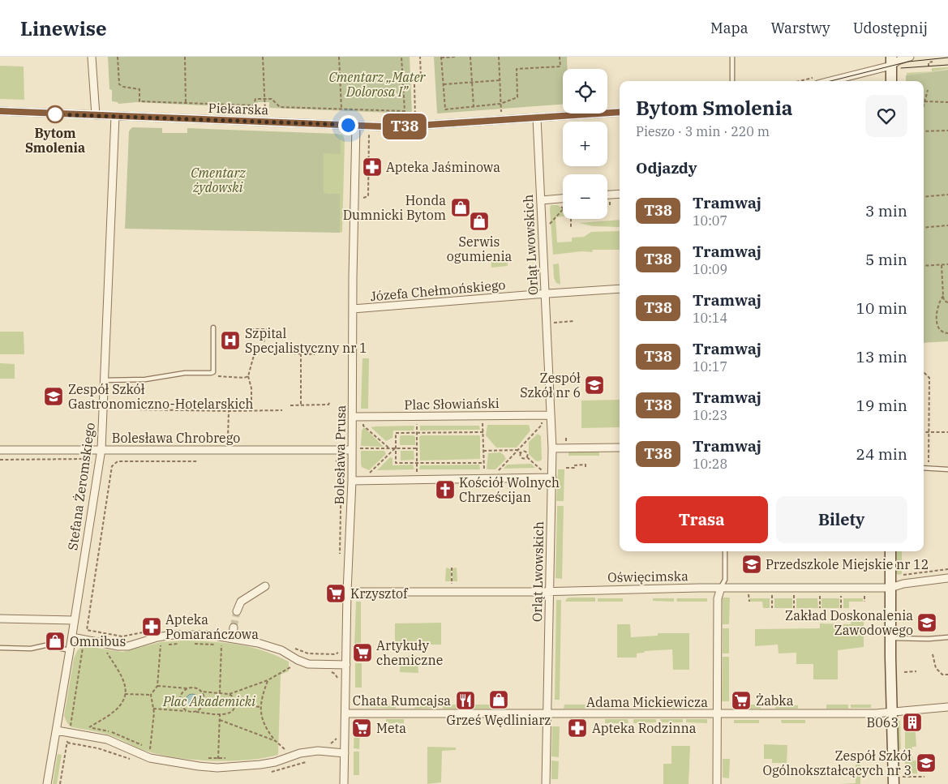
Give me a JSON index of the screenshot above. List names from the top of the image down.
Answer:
{
  "streets": {
    "street": [
      "Piekarska",
      "Orląt Lwowskich",
      "Józefa Chełmońskiego",
      "Plac Słowiański",
      "Bolesława Chrobrego",
      "Bolesława Prusa",
      "Stefana Żeromskiego",
      "Oświęcimska",
      "Adama Mickiewicza"
    ]
  },
  "crossings": [
    ["Piekarska", "Orląt Lwowskich"],
    ["Piekarska", "Bolesława Prusa"],
    ["Piekarska", "Stefana Żeromskiego"],
    ["Orląt Lwowskich", "Józefa Chełmońskiego"],
    ["Orląt Lwowskich", "Plac Słowiański"],
    ["Orląt Lwowskich", "Oświęcimska"],
    ["Orląt Lwowskich", "Adama Mickiewicza"],
    ["Józefa Chełmońskiego", "Bolesława Prusa"],
    ["Plac Słowiański", "Bolesława Prusa"],
    ["Bolesława Chrobrego", "Bolesława Prusa"],
    ["Bolesława Chrobrego", "Stefana Żeromskiego"],
    ["Bolesława Prusa", "Oświęcimska"],
    ["Bolesława Prusa", "Adama Mickiewicza"]
  ],
  "parks": ["Cmentarz „Mater Dolorosa I”", "Cmentarz żydowski", "Plac Akademicki"],
  "places": {
    "other": ["Bytom Smolenia"],
    "pharmacy": ["Apteka Jaśminowa", "Apteka Pomarańczowa", "Apteka Rodzinna"],
    "shop": [
      "Honda Dumnicki Bytom",
      "Serwis ogumienia",
      "Omnibus",
      "Grześ Wędliniarz"
    ],
    "hospital": ["Szpital Specjalistyczny nr 1"],
    "school or university": [
      "Zespół Szkół nr 6",
      "Zespół Szkół Gastronomiczno-Hotelarskich",
      "Przedszkole Miejskie nr 12",
      "Zakład Doskonalenia Zawodowego",
      "Zespół Szkół Ogólnokształcących nr 3"
    ],
    "church": ["Kościół Wolnych Chrześcijan"],
    "supermarket": [
      "Krzysztof",
      "Artykuły chemiczne",
      "Żabka",
      "Meta"
    ],
    "restaurant": ["Chata Rumcajsa"],
    "building": ["B063"]
  },
  "lines": ["tram line T38"],
  "page": {
    "header": "Linewise",
    "nav": ["Mapa", "Warstwy", "Udostępnij"],
    "on_map": "T38",
    "map_buttons": ["+", "−"],
    "heading": [
      ["Bytom Smolenia", "Pieszo · 3 min · 220 m"],
      "Odjazdy"
    ],
    "list": [
      {
        "mark": "T38",
        "name": "Tramwaj",
        "note": "10:07",
        "value": "3 min"
      },
      {
        "mark": "T38",
        "name": "Tramwaj",
        "note": "10:09",
        "value": "5 min"
      },
      {
        "mark": "T38",
        "name": "Tramwaj",
        "note": "10:14",
        "value": "10 min"
      },
      {
        "mark": "T38",
        "name": "Tramwaj",
        "note": "10:17",
        "value": "13 min"
      },
      {
        "mark": "T38",
        "name": "Tramwaj",
        "note": "10:23",
        "value": "19 min"
      },
      {
        "mark": "T38",
        "name": "Tramwaj",
        "note": "10:28",
        "value": "24 min"
      }
    ],
    "buttons": ["Trasa", "Bilety"]
  }
}
